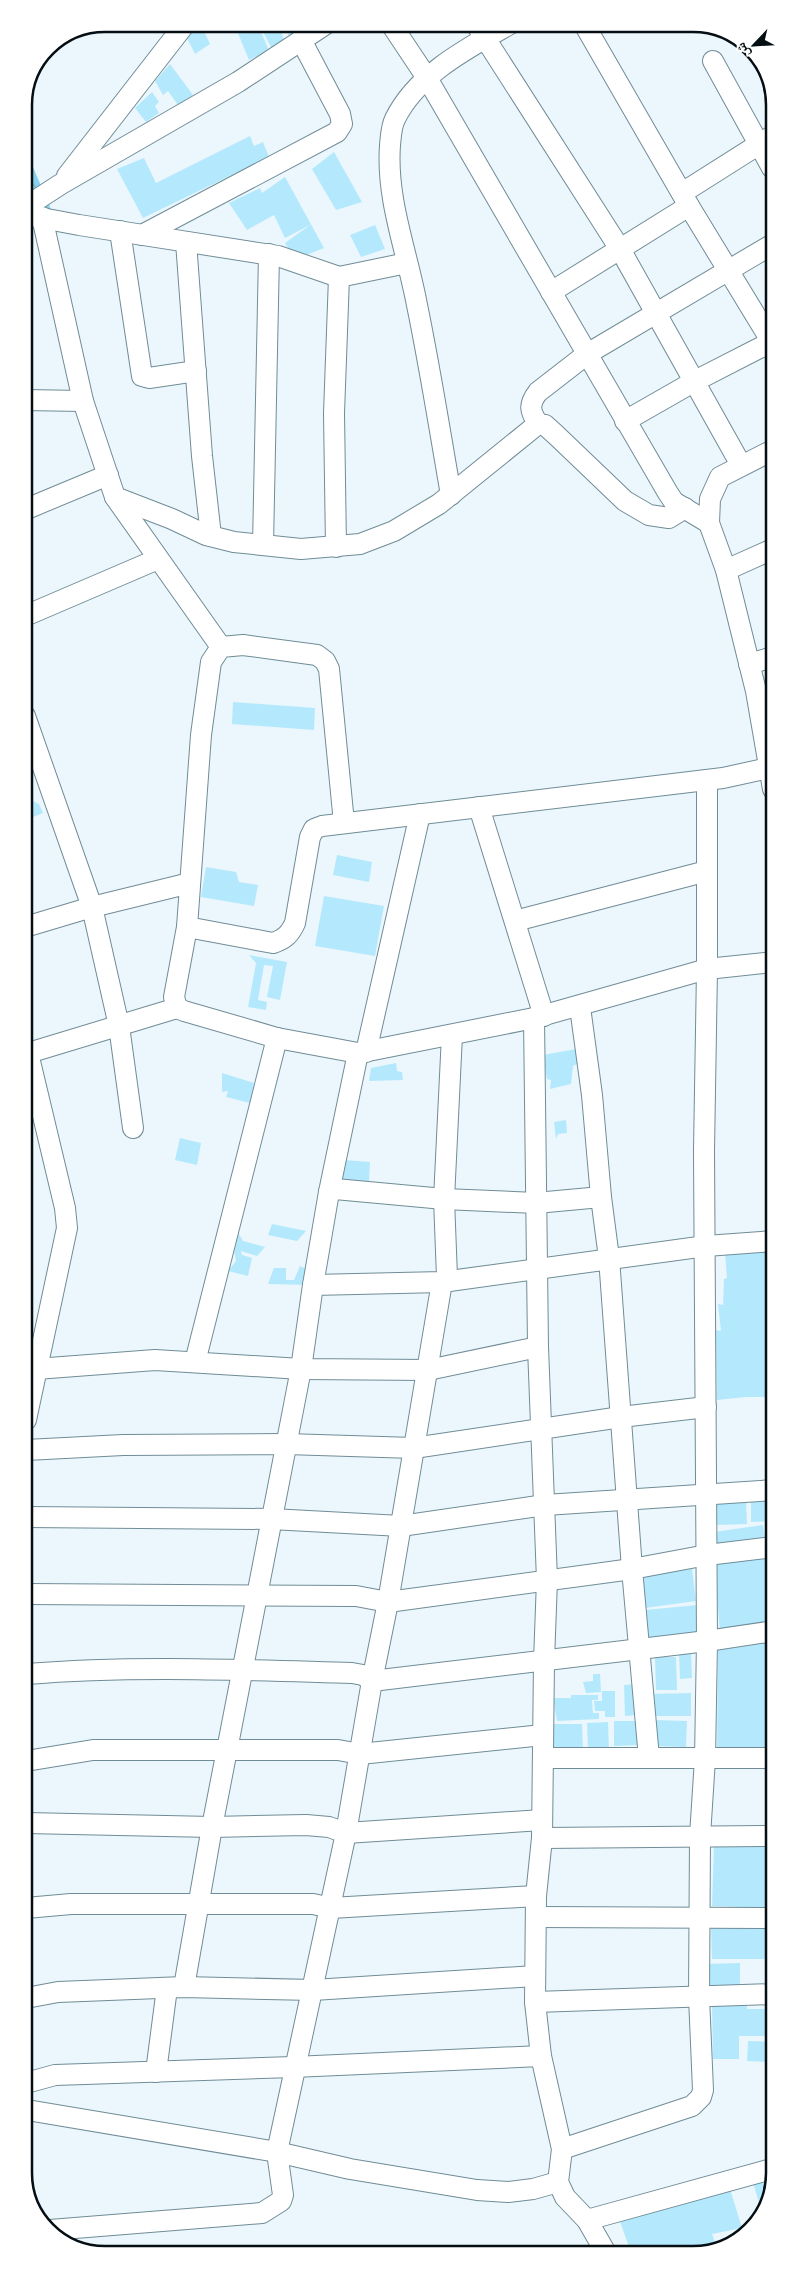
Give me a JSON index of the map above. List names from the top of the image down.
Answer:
{
  "north": "bottom left"
}
